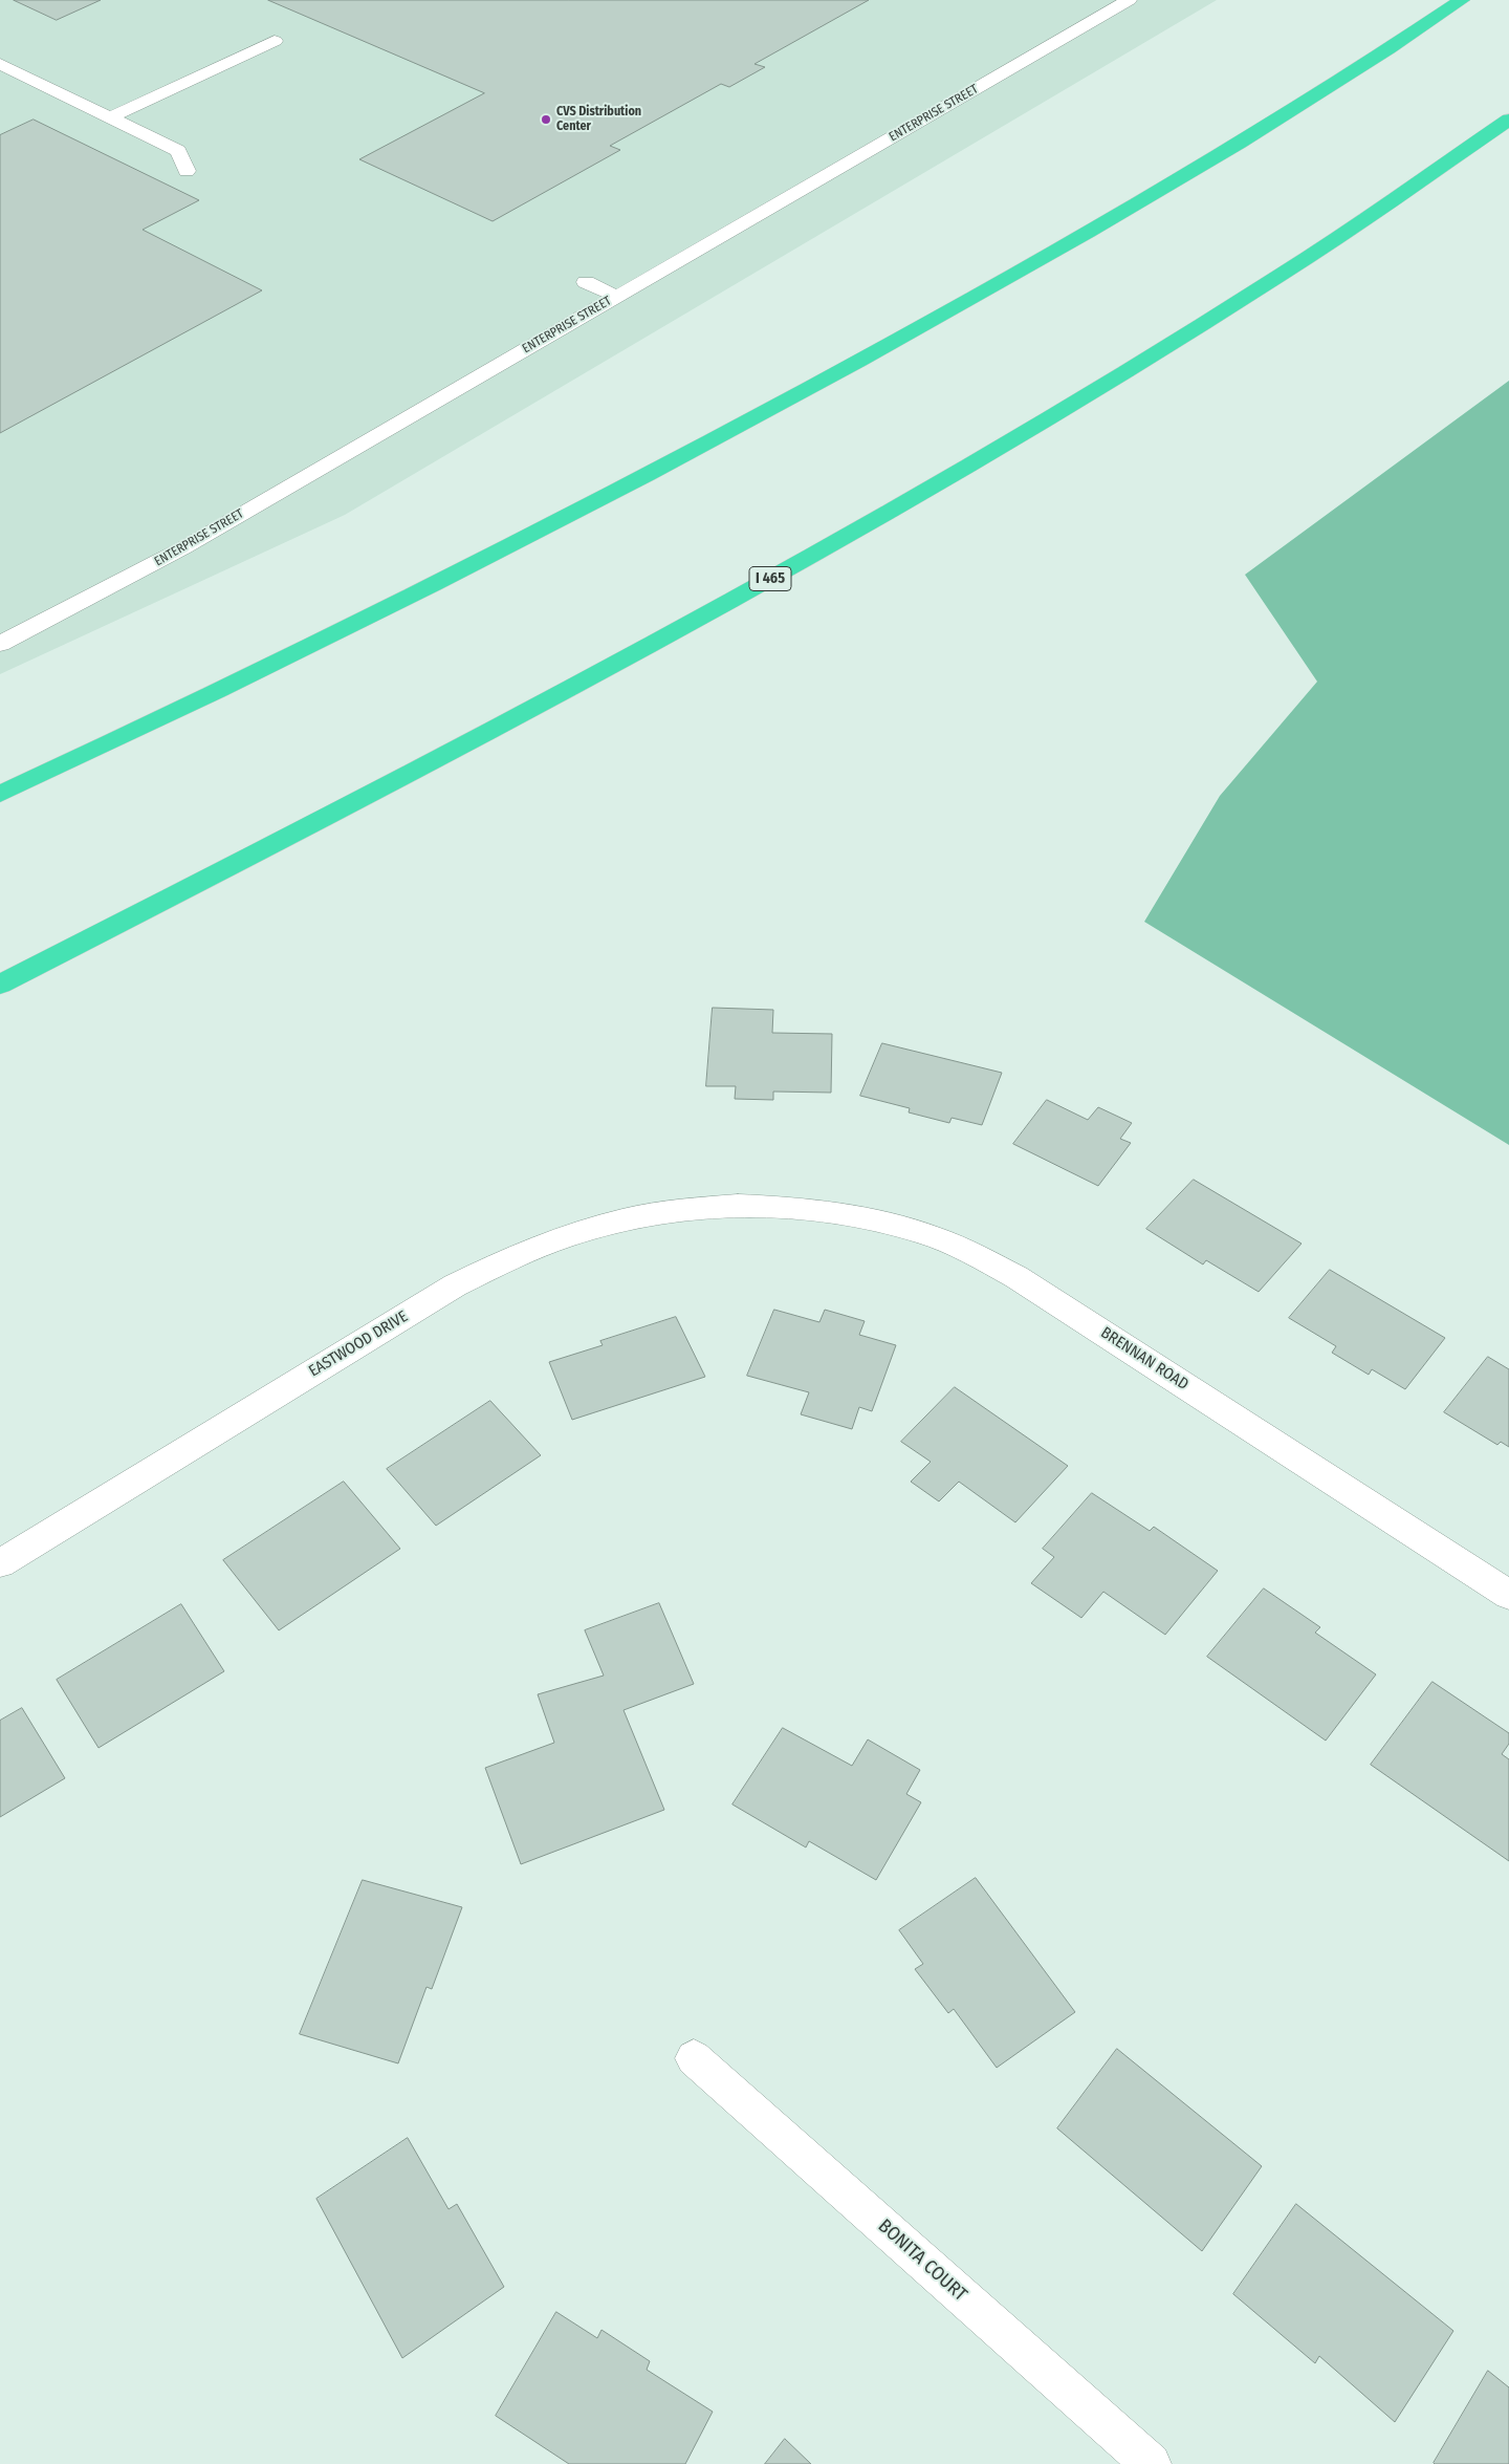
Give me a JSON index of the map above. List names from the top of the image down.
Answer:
{
  "streets": {
    "highway": ["I 465"],
    "street": [
      "ENTERPRISE STREET",
      "EASTWOOD DRIVE",
      "BRENNAN ROAD",
      "BONITA COURT"
    ]
  },
  "crossings": [
    ["EASTWOOD DRIVE", "BRENNAN ROAD"]
  ],
  "places": ["CVS Distribution Center"]
}
